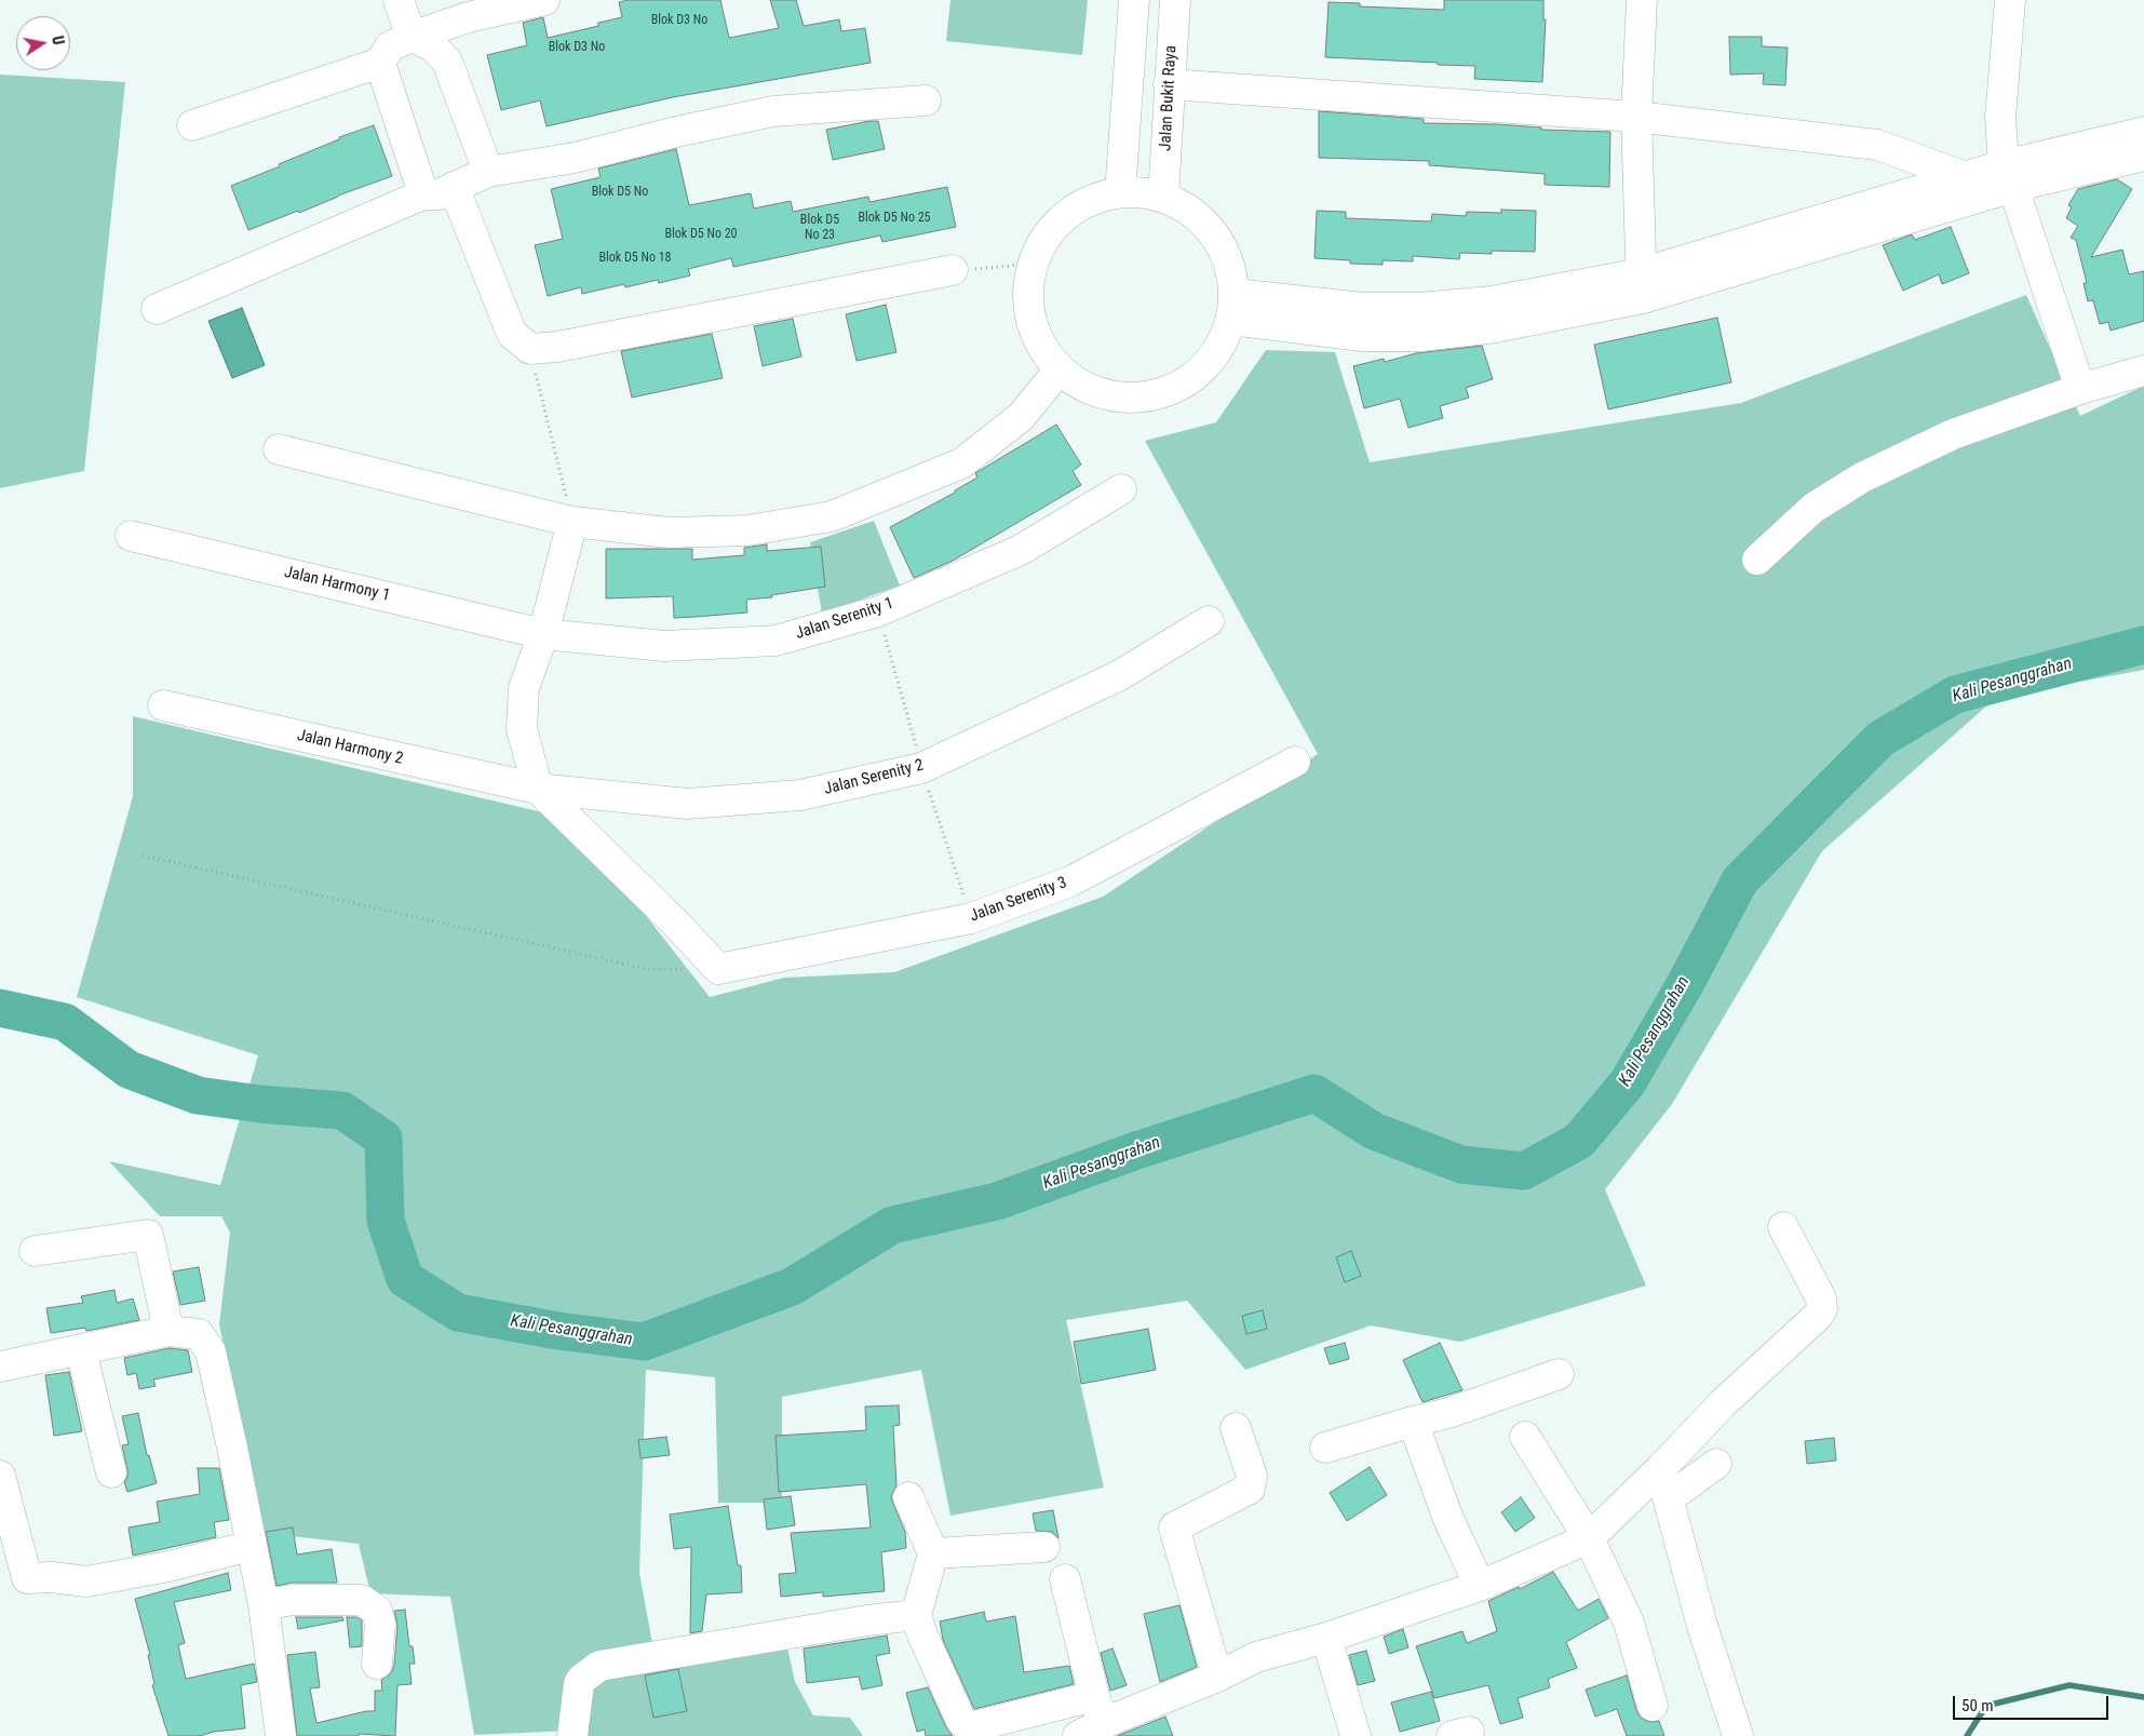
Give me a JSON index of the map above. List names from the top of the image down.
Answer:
{
  "streets": {
    "street": [
      "Jalan Bukit Raya",
      "Jalan Harmony 1",
      "Jalan Serenity 1",
      "Jalan Harmony 2",
      "Jalan Serenity 2",
      "Jalan Serenity 3"
    ]
  },
  "crossings": [
    ["Jalan Harmony 1", "Jalan Serenity 1"],
    ["Jalan Harmony 2", "Jalan Serenity 2"]
  ],
  "water": ["Kali Pesanggrahan"],
  "house_numbers": [
    "Blok D3 No",
    "Blok D3 No",
    "Blok D5 No",
    "Blok D5 No 25",
    "Blok D5 No 23",
    "Blok D5 No 20",
    "Blok D5 No 18"
  ],
  "scale_bar": "50 m",
  "north": "right"
}
